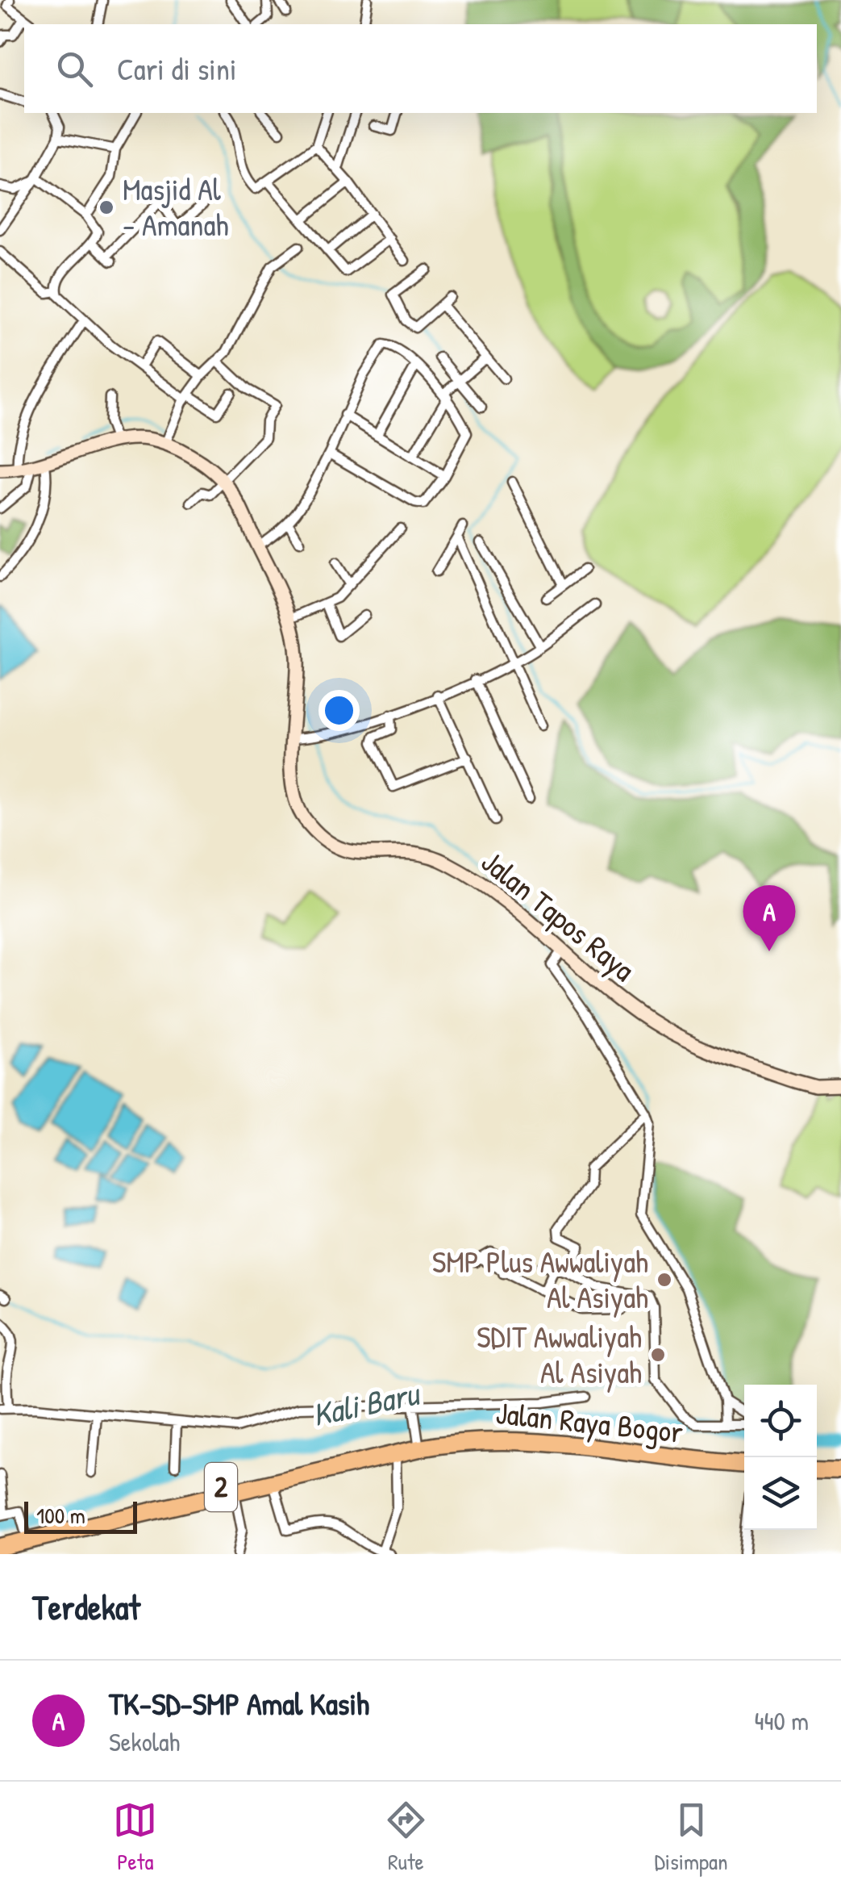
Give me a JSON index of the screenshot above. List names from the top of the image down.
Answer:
{
  "streets": {
    "highway": ["Jalan Raya Bogor", "2"],
    "main road": ["Jalan Tapos Raya"]
  },
  "water": ["Kali Baru"],
  "places": ["Masjid Al - Amanah", "SMP Plus Awwaliyah Al Asiyah", "SDIT Awwaliyah Al Asiyah"],
  "scale_bar": "100 m",
  "page": {
    "search": "Cari di sini",
    "pins": "A",
    "scale": "100 m",
    "heading": "Terdekat",
    "list": [
      {
        "mark": "A",
        "name": "TK-SD-SMP Amal Kasih",
        "note": "Sekolah",
        "value": "440 m"
      }
    ],
    "nav": ["Peta", "Rute", "Disimpan"]
  }
}
